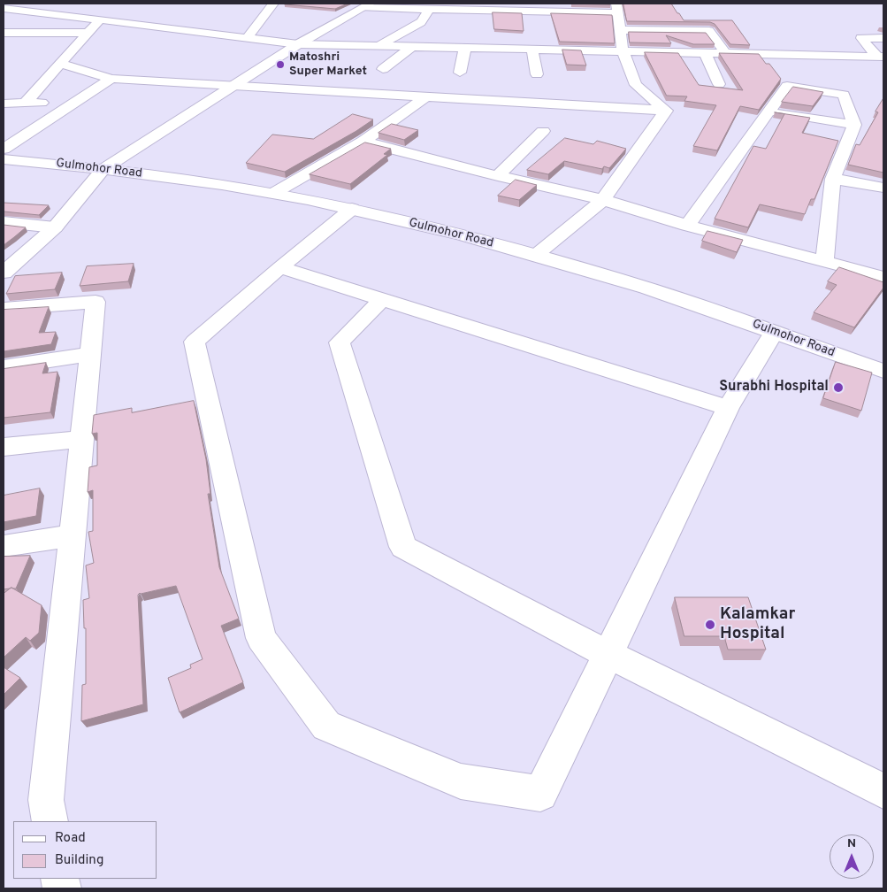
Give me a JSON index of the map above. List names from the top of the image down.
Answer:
{
  "streets": {
    "street": ["Gulmohor Road"]
  },
  "places": ["Matoshri Super Market", "Surabhi Hospital", "Kalamkar Hospital"],
  "legend": ["Road", "Building"],
  "north": "top"
}
